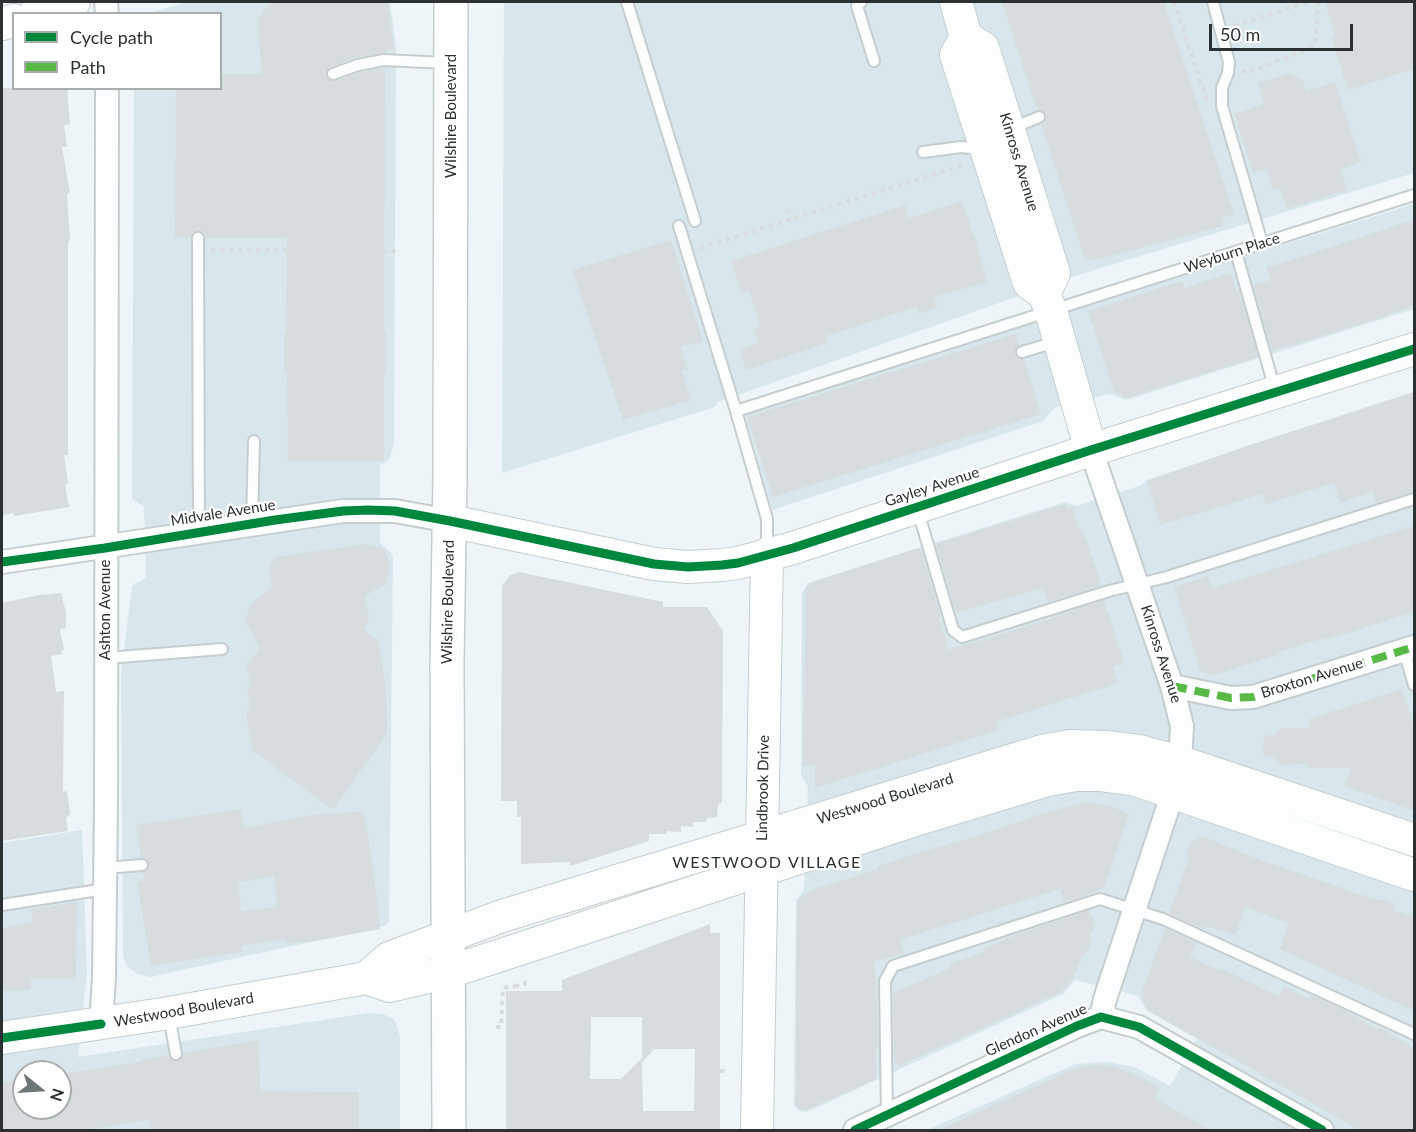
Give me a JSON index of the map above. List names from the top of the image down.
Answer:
{
  "streets": {
    "main road": [
      "Wilshire Boulevard",
      "Kinross Avenue",
      "Gayley Avenue",
      "Lindbrook Drive",
      "Westwood Boulevard"
    ],
    "street": [
      "Midvale Avenue",
      "Ashton Avenue",
      "Broxton Avenue",
      "Glendon Avenue"
    ],
    "lane": ["Weyburn Place"]
  },
  "crossings": [
    ["Wilshire Boulevard", "Gayley Avenue"],
    ["Wilshire Boulevard", "Midvale Avenue"],
    ["Wilshire Boulevard", "Westwood Boulevard"],
    ["Kinross Avenue", "Weyburn Place"],
    ["Kinross Avenue", "Gayley Avenue"],
    ["Kinross Avenue", "Broxton Avenue"],
    ["Kinross Avenue", "Westwood Boulevard"],
    ["Kinross Avenue", "Glendon Avenue"],
    ["Gayley Avenue", "Midvale Avenue"],
    ["Gayley Avenue", "Lindbrook Drive"],
    ["Midvale Avenue", "Ashton Avenue"],
    ["Ashton Avenue", "Westwood Boulevard"],
    ["Lindbrook Drive", "Westwood Boulevard"]
  ],
  "districts": ["WESTWOOD VILLAGE"],
  "legend": ["Cycle path", "Path"],
  "scale_bar": "50 m",
  "north": "right"
}
